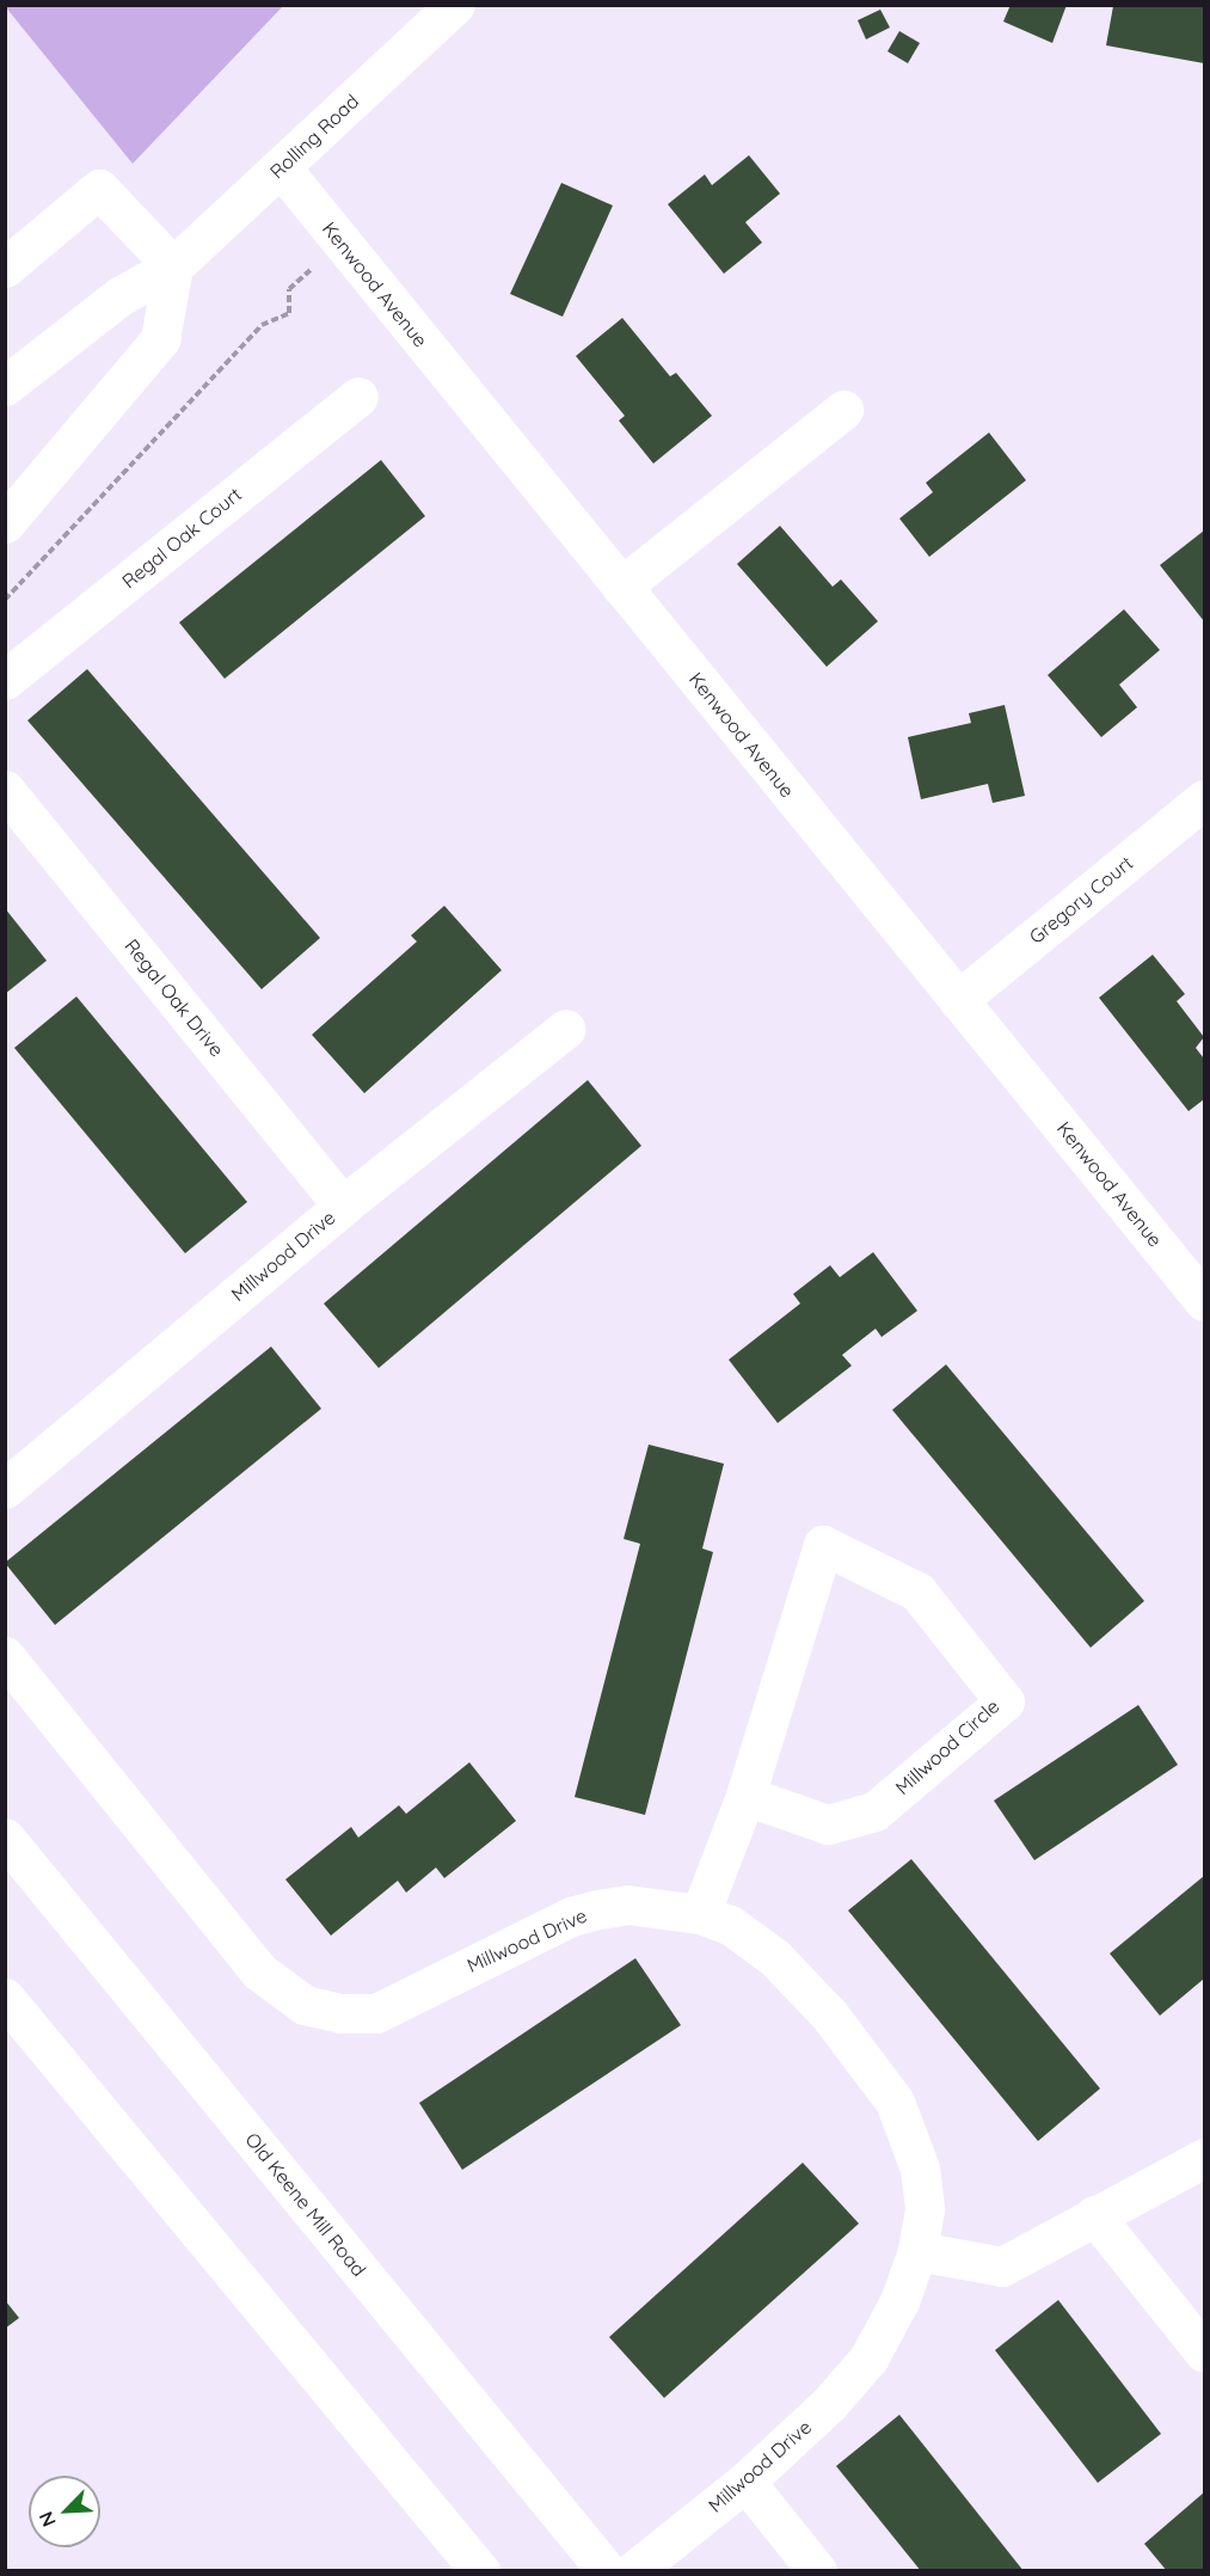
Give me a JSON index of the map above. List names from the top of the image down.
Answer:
{
  "streets": {
    "street": [
      "Rolling Road",
      "Kenwood Avenue",
      "Regal Oak Court",
      "Gregory Court",
      "Regal Oak Drive",
      "Millwood Drive",
      "Millwood Circle",
      "Old Keene Mill Road"
    ]
  },
  "crossings": [
    ["Rolling Road", "Kenwood Avenue"],
    ["Kenwood Avenue", "Gregory Court"],
    ["Regal Oak Drive", "Millwood Drive"],
    ["Millwood Drive", "Millwood Circle"]
  ],
  "north": "bottom left"
}
